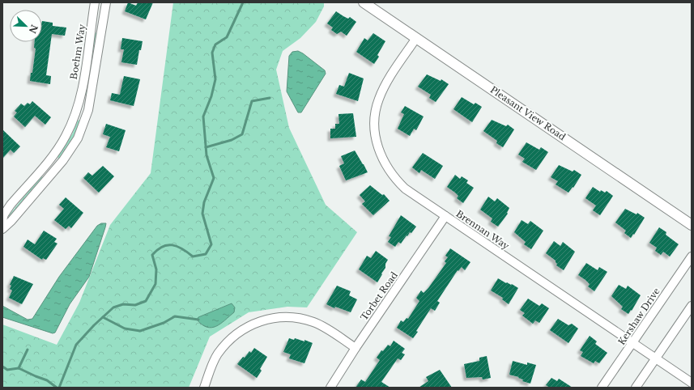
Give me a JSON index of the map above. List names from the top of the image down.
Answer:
{
  "streets": {
    "street": [
      "Boehm Way",
      "Pleasant View Road",
      "Brennan Way",
      "Torbet Road",
      "Kershaw Drive"
    ]
  },
  "crossings": [
    ["Pleasant View Road", "Brennan Way"],
    ["Brennan Way", "Torbet Road"],
    ["Brennan Way", "Kershaw Drive"]
  ],
  "north": "bottom right"
}
